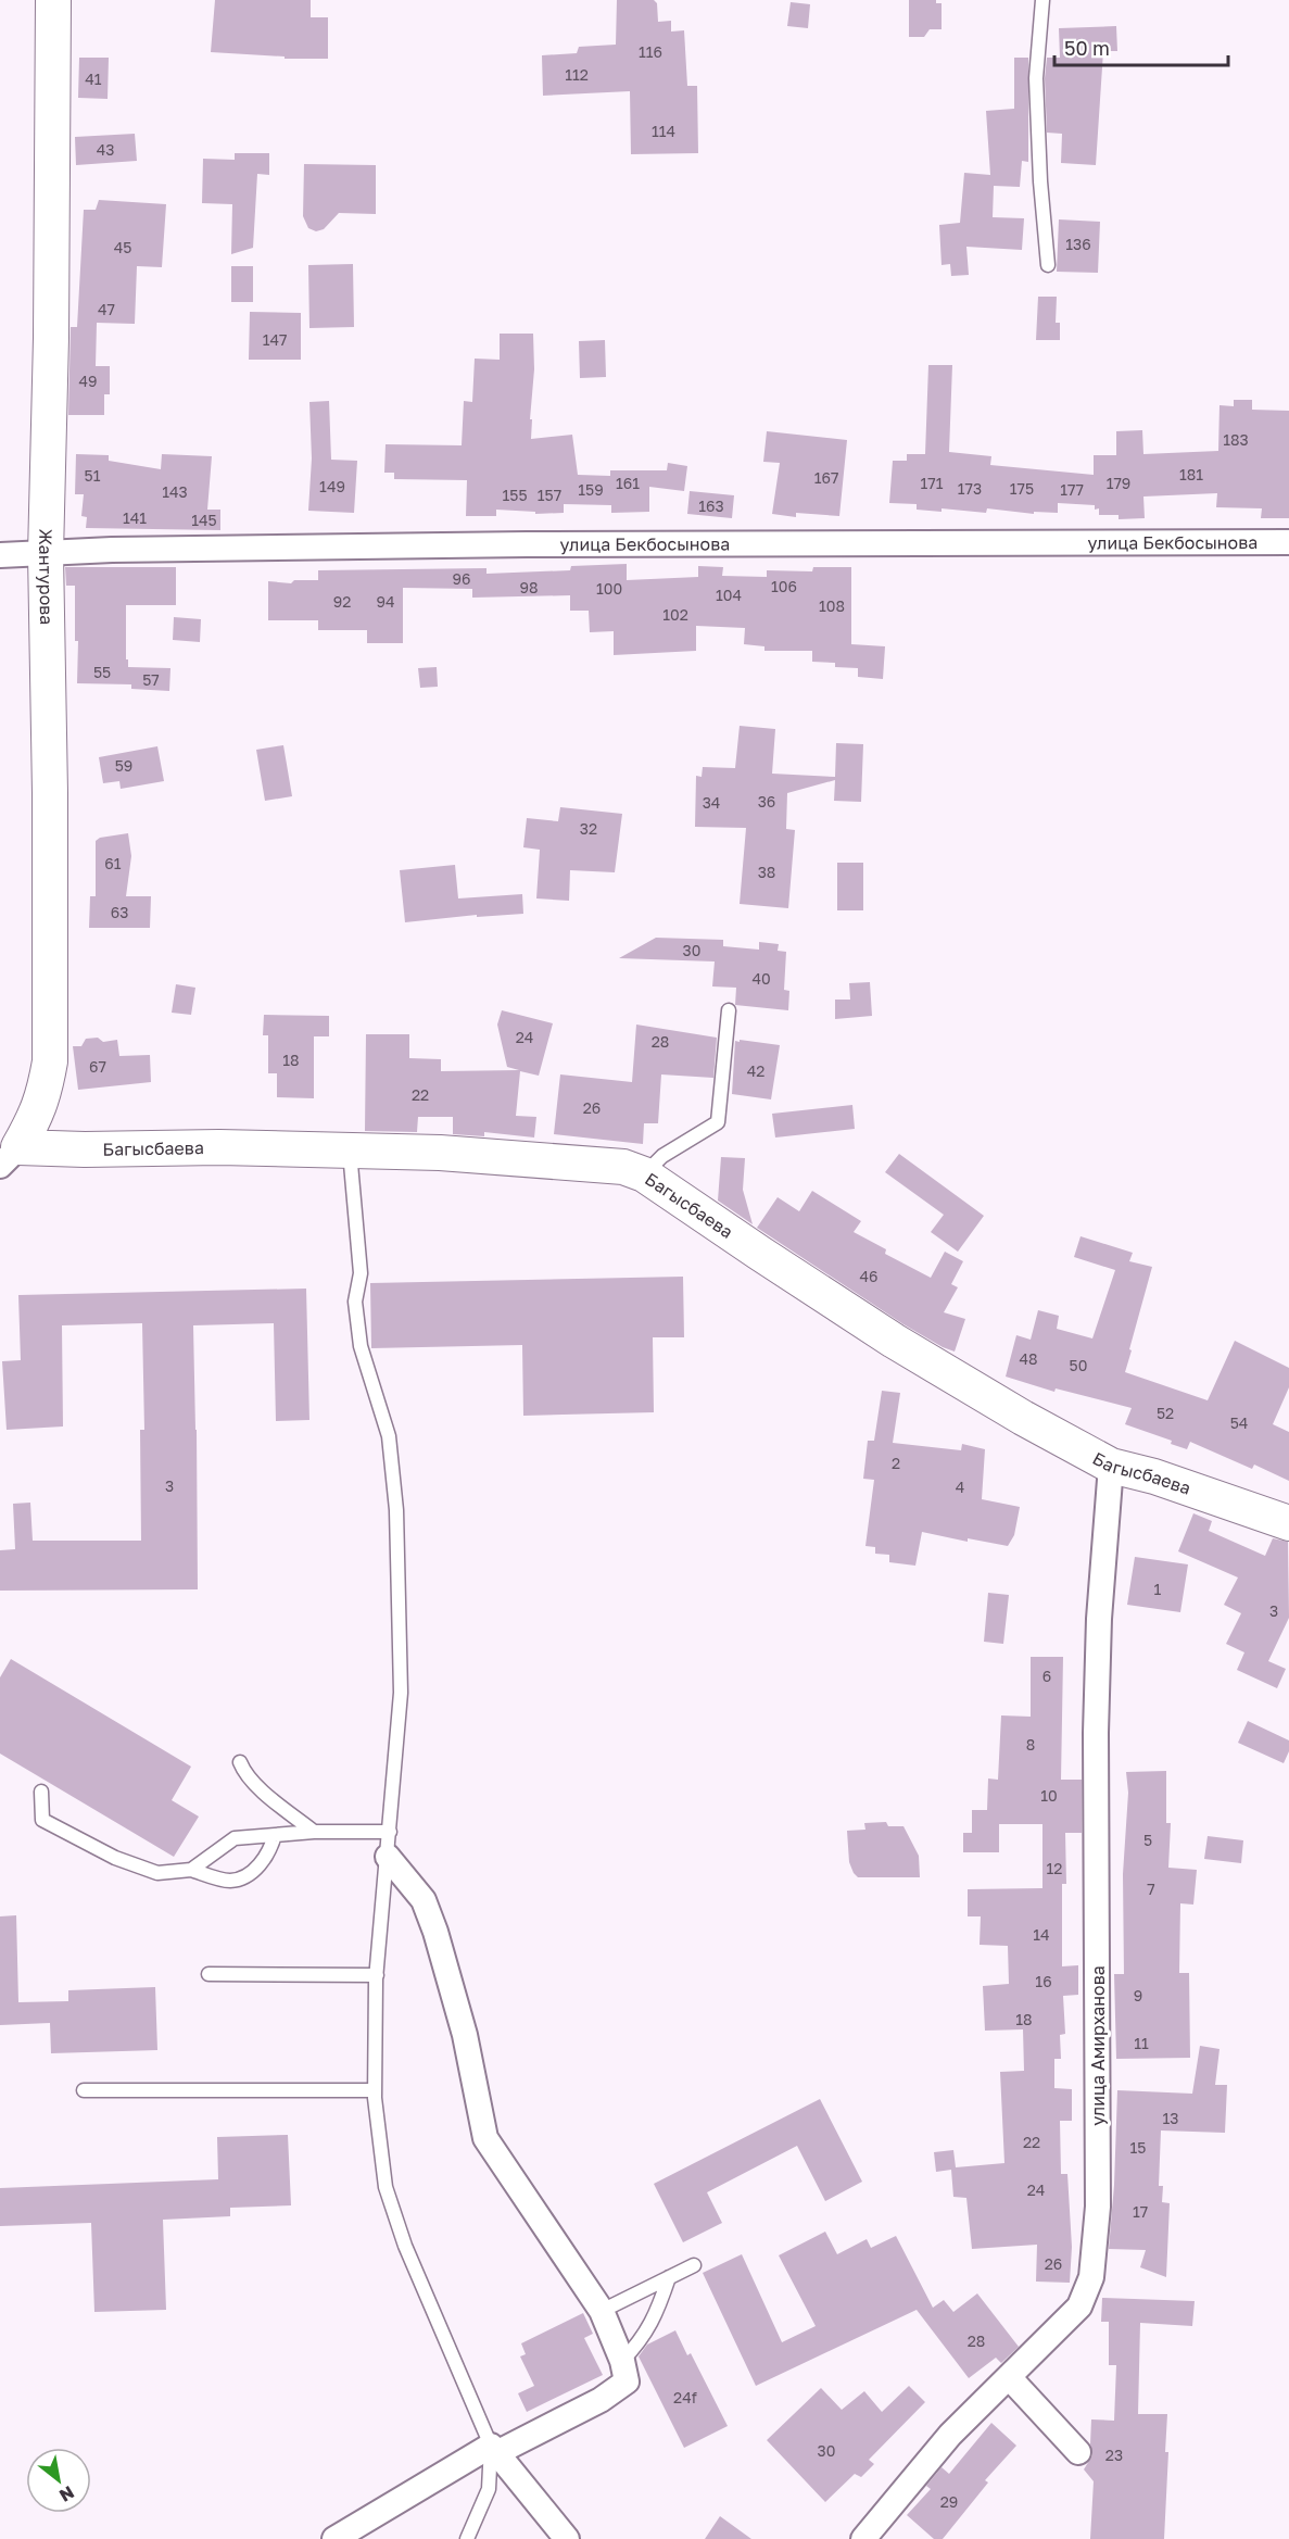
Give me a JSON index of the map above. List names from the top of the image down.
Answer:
{
  "streets": {
    "street": [
      "улица Бекбосынова",
      "Жантурова",
      "Багысбаева",
      "улица Амирханова"
    ]
  },
  "crossings": [
    ["улица Бекбосынова", "Жантурова"],
    ["Жантурова", "Багысбаева"],
    ["Багысбаева", "улица Амирханова"]
  ],
  "house_numbers": [
    "116",
    "112",
    "41",
    "114",
    "43",
    "136",
    "45",
    "47",
    "147",
    "49",
    "183",
    "181",
    "51",
    "167",
    "161",
    "171",
    "179",
    "149",
    "173",
    "175",
    "159",
    "177",
    "143",
    "155",
    "157",
    "163",
    "141",
    "145",
    "96",
    "106",
    "98",
    "100",
    "104",
    "92",
    "94",
    "108",
    "102",
    "55",
    "57",
    "59",
    "36",
    "34",
    "32",
    "61",
    "38",
    "63",
    "30",
    "40",
    "24",
    "28",
    "18",
    "67",
    "42",
    "22",
    "26",
    "46",
    "48",
    "50",
    "52",
    "54",
    "2",
    "3",
    "4",
    "1",
    "3",
    "6",
    "8",
    "10",
    "5",
    "12",
    "7",
    "14",
    "16",
    "9",
    "18",
    "11",
    "13",
    "22",
    "15",
    "24",
    "17",
    "26",
    "28",
    "24f",
    "30",
    "23",
    "29"
  ],
  "scale_bar": "50 m",
  "north": "bottom right"
}
